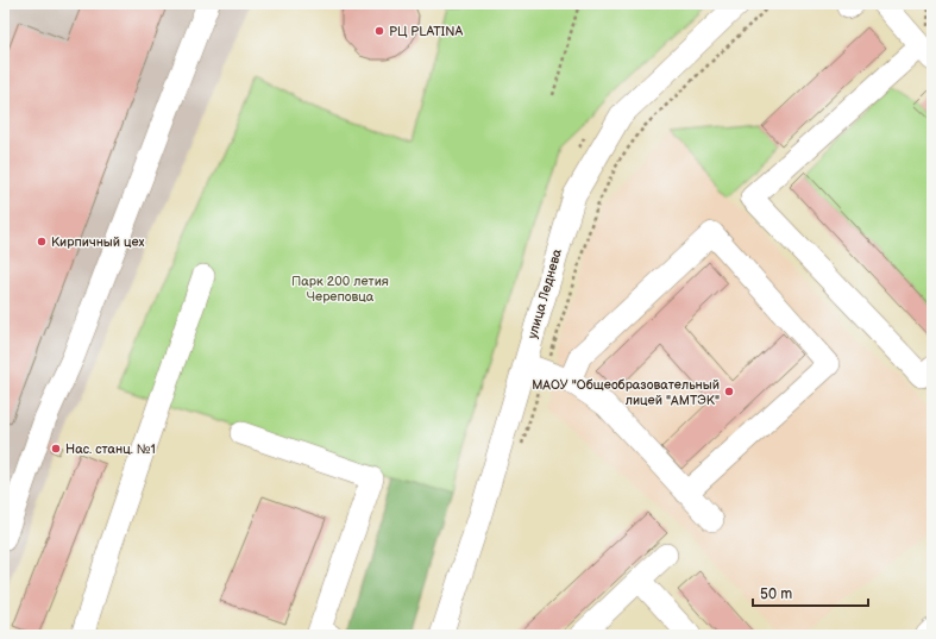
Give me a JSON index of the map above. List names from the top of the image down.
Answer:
{
  "streets": {
    "street": ["улица Леднева"]
  },
  "parks": ["Парк 200 летия Череповца"],
  "places": [
    "РЦ PLATINA",
    "Кирпичный цех",
    "МАОУ \"Общеобразовательный лицей \"АМТЭК\"",
    "Нас. станц. №1"
  ],
  "scale_bar": "50 m"
}
